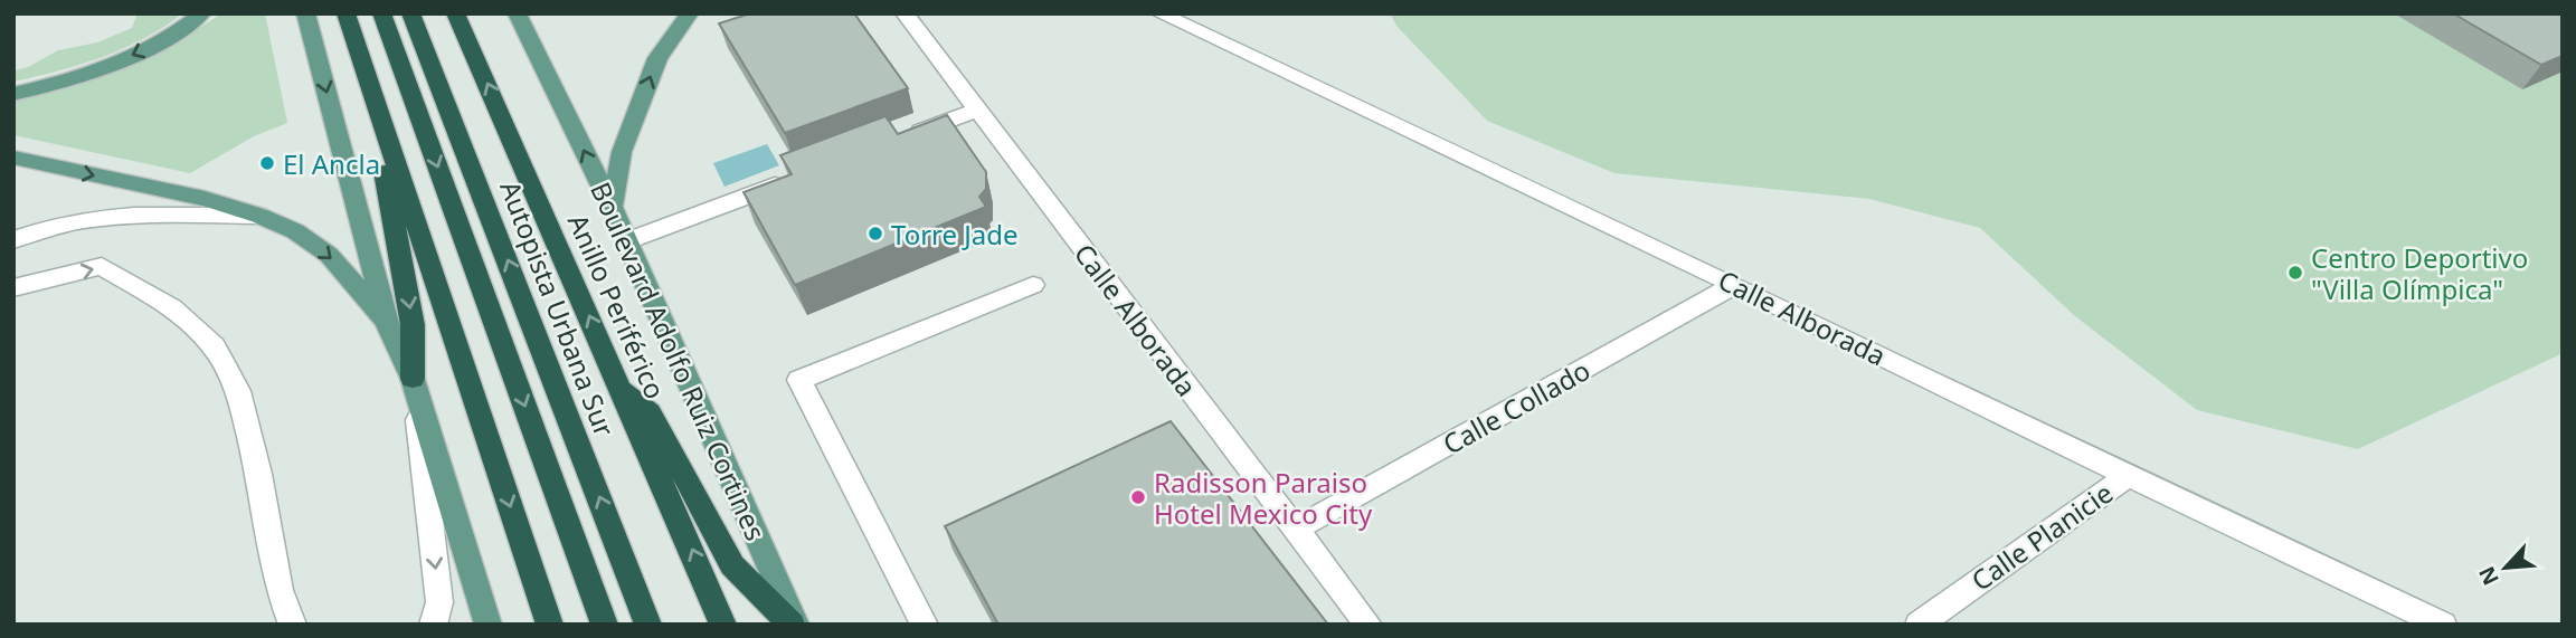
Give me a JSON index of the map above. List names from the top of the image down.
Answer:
{
  "streets": {
    "highway": ["Anillo Periférico", "Autopista Urbana Sur"],
    "main road": ["Boulevard Adolfo Ruiz Cortines"],
    "street": ["Calle Alborada", "Calle Collado", "Calle Planicie"]
  },
  "crossings": [
    ["Calle Alborada", "Calle Collado"],
    ["Calle Alborada", "Calle Planicie"]
  ],
  "places": [
    "El Ancla",
    "Torre Jade",
    "Centro Deportivo \"Villa Olímpica\"",
    "Radisson Paraiso Hotel Mexico City"
  ],
  "north": "bottom left"
}
